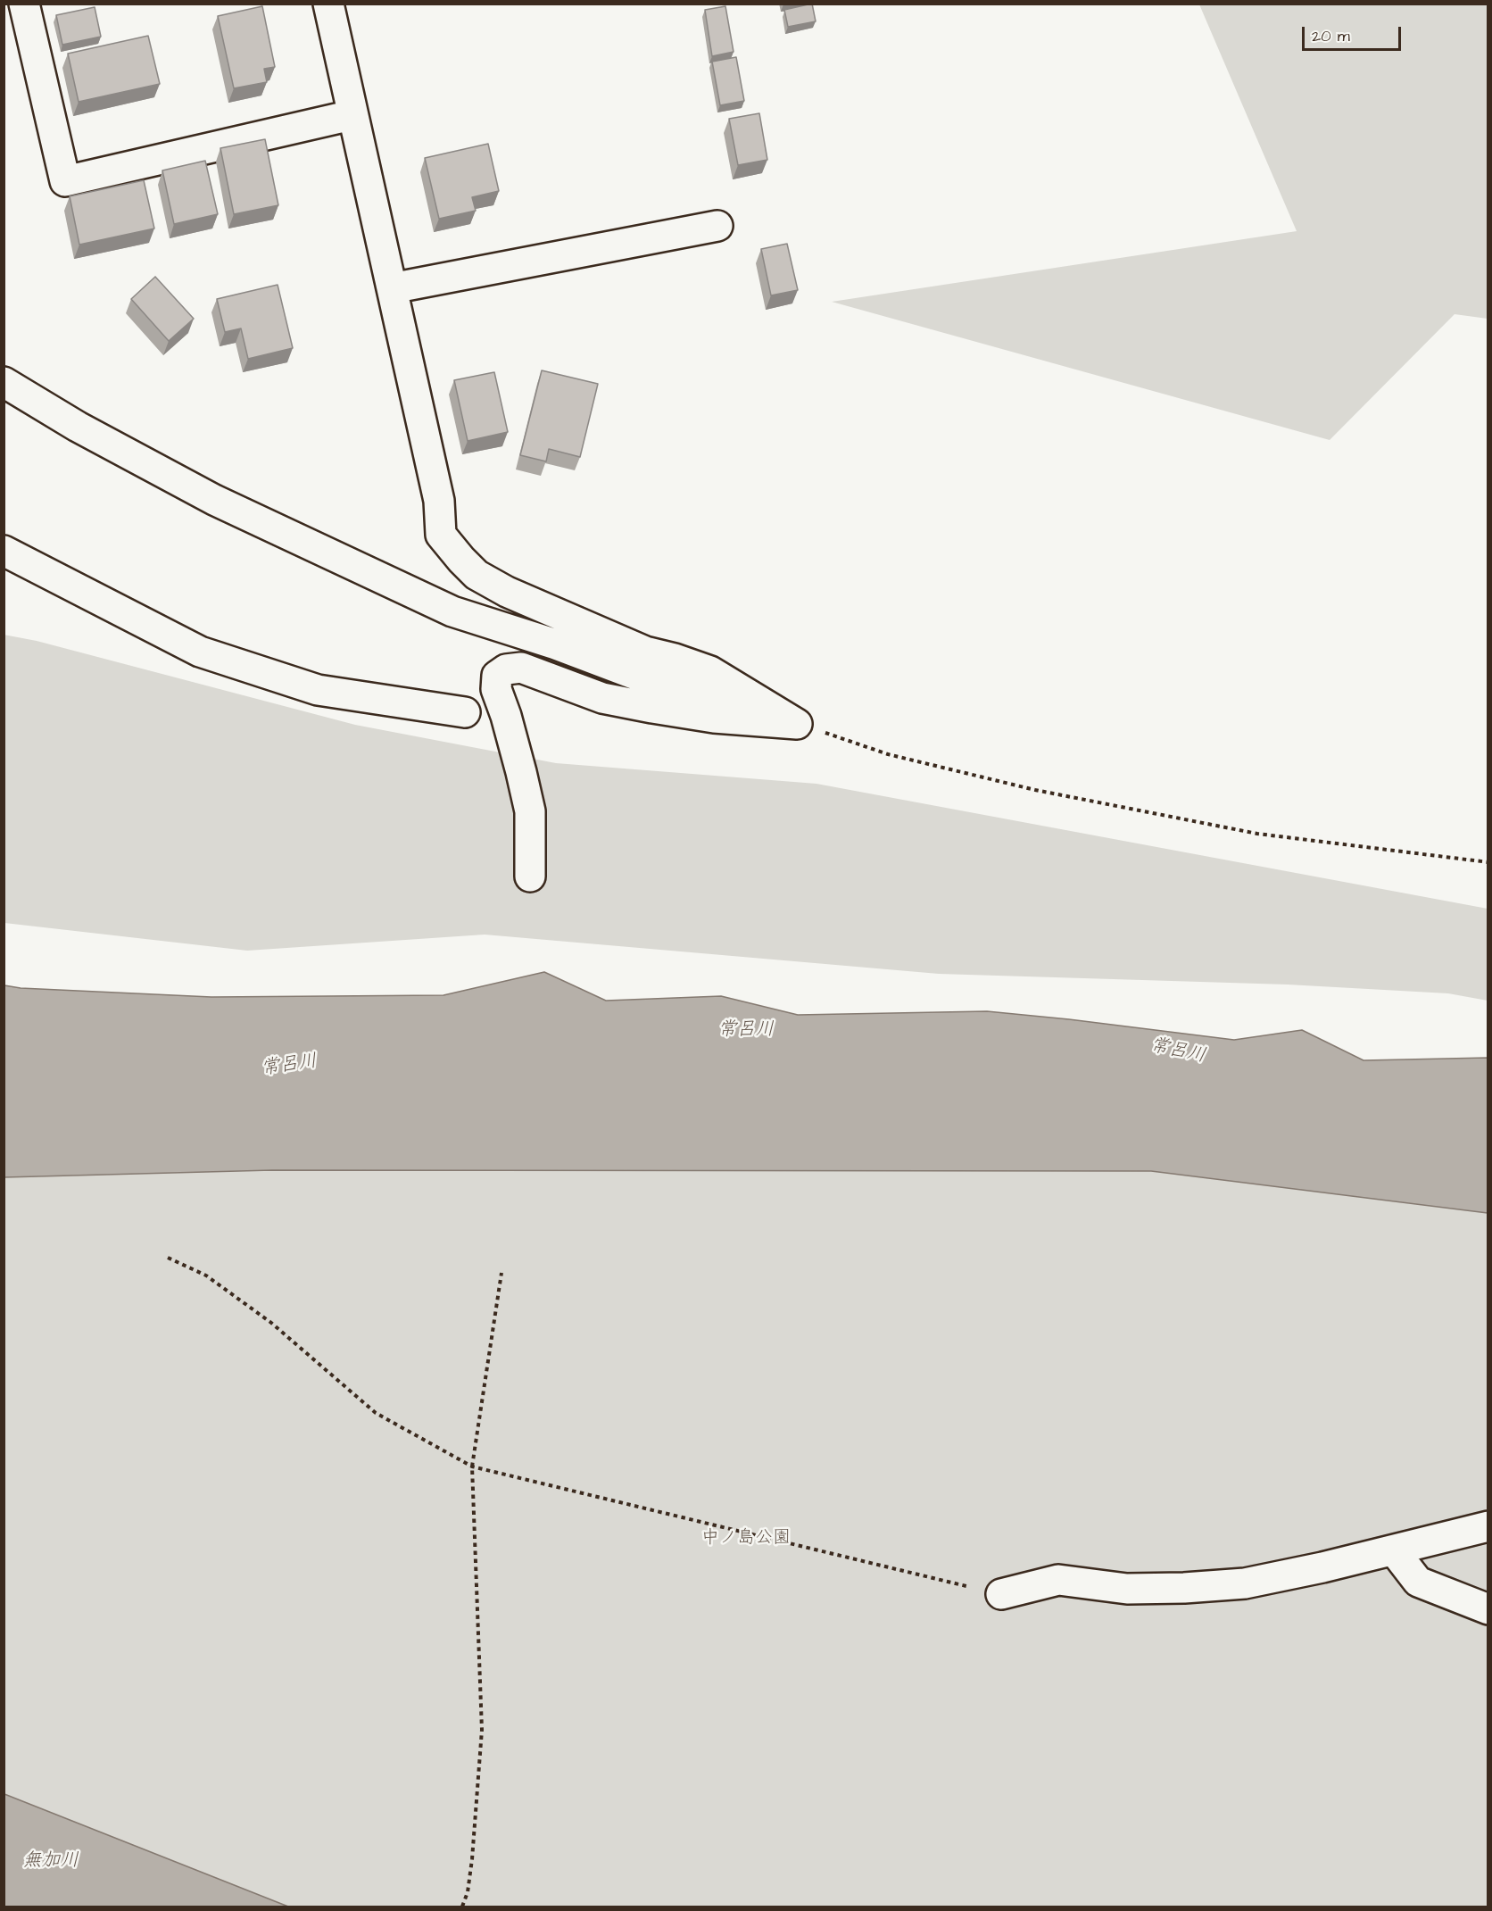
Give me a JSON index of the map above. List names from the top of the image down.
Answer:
{
  "water": ["常呂川", "無加川"],
  "parks": ["中ノ島公園"],
  "scale_bar": "20 m"
}
